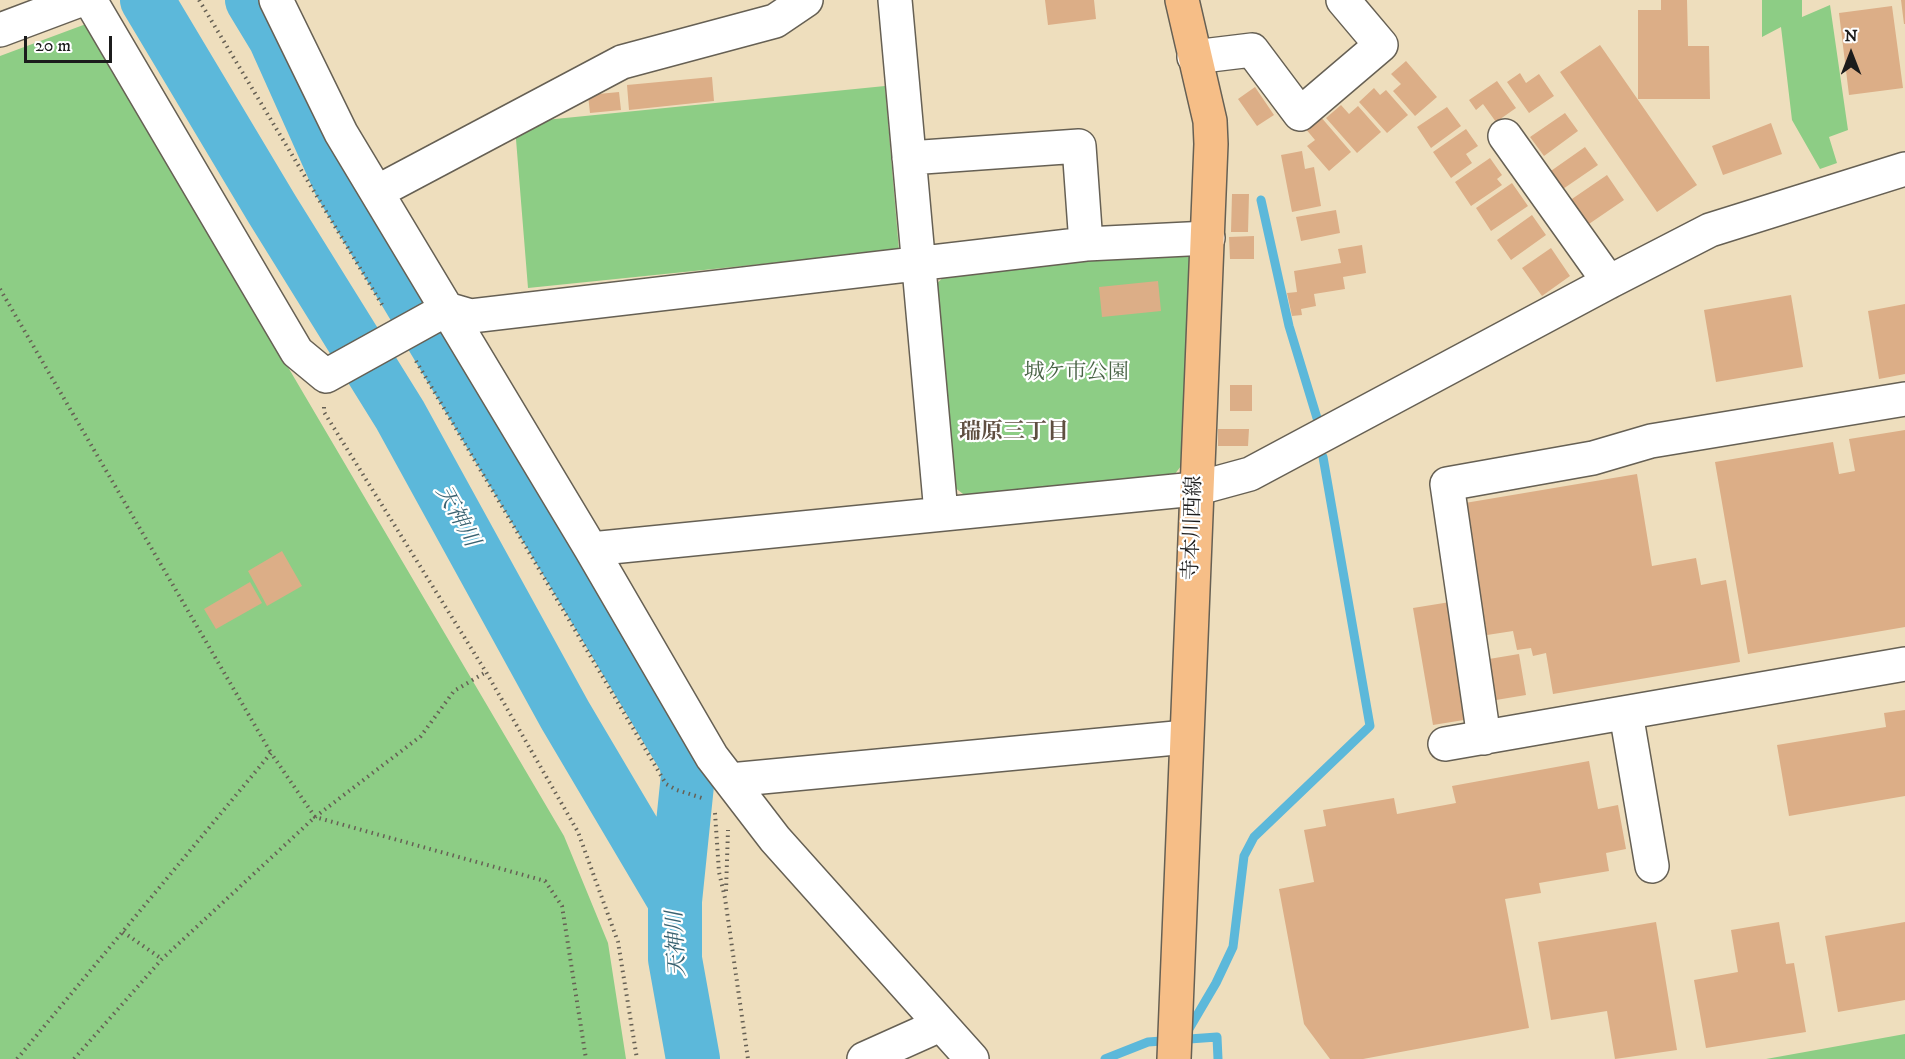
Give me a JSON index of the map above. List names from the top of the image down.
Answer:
{
  "streets": {
    "main road": ["寺本川西線"]
  },
  "districts": ["瑞原三丁目"],
  "water": ["天神川"],
  "parks": ["城ケ市公園"],
  "scale_bar": "20 m",
  "north": "top"
}
